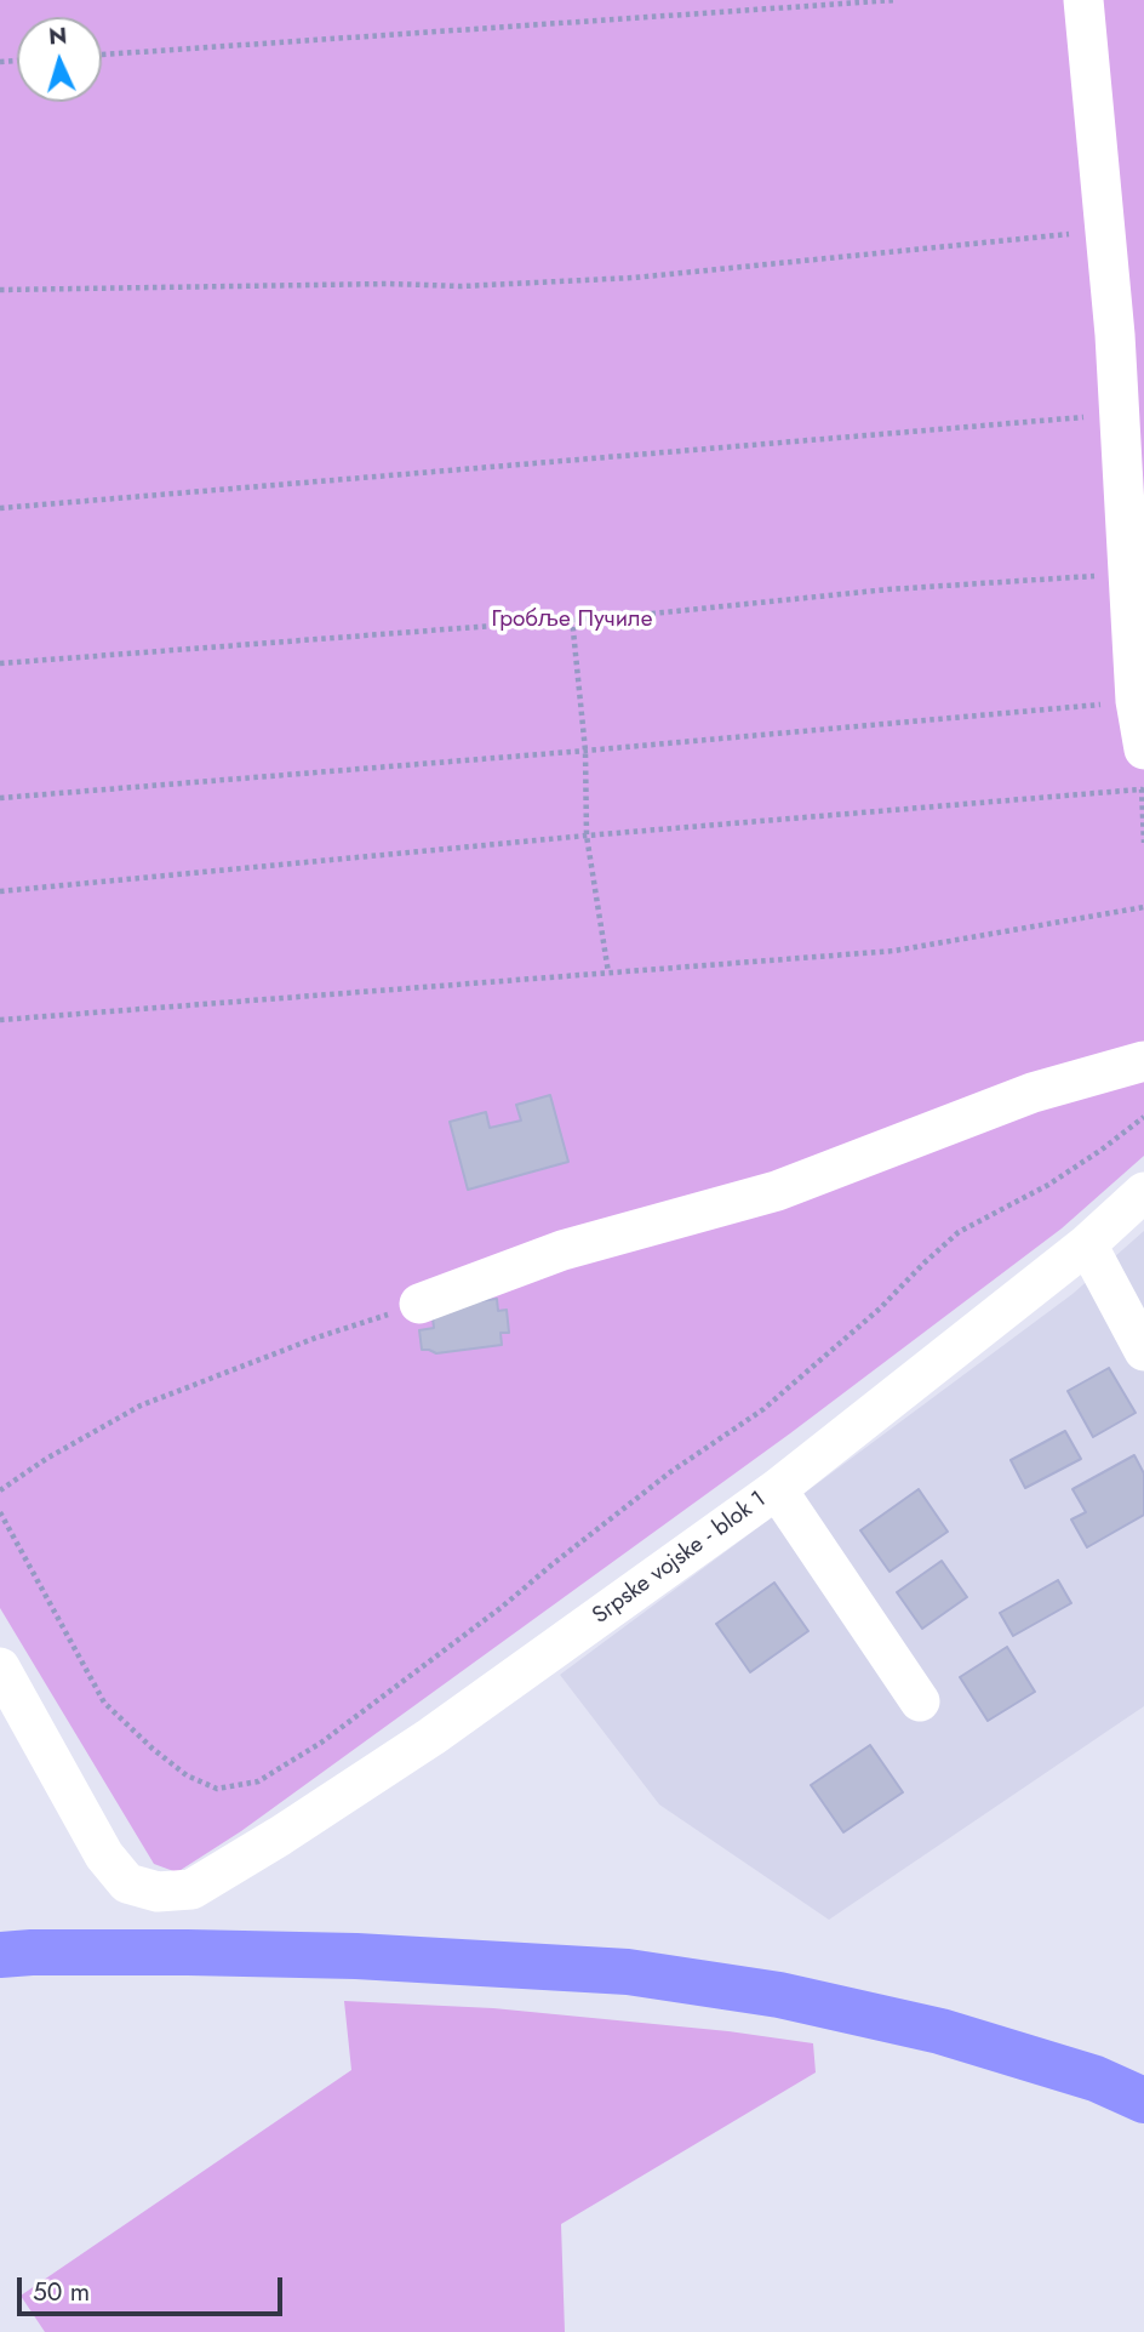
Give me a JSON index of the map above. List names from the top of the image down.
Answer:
{
  "streets": {
    "street": ["Srpske vojske - blok 1"]
  },
  "parks": ["Гробље Пучиле"],
  "scale_bar": "50 m",
  "north": "top"
}
